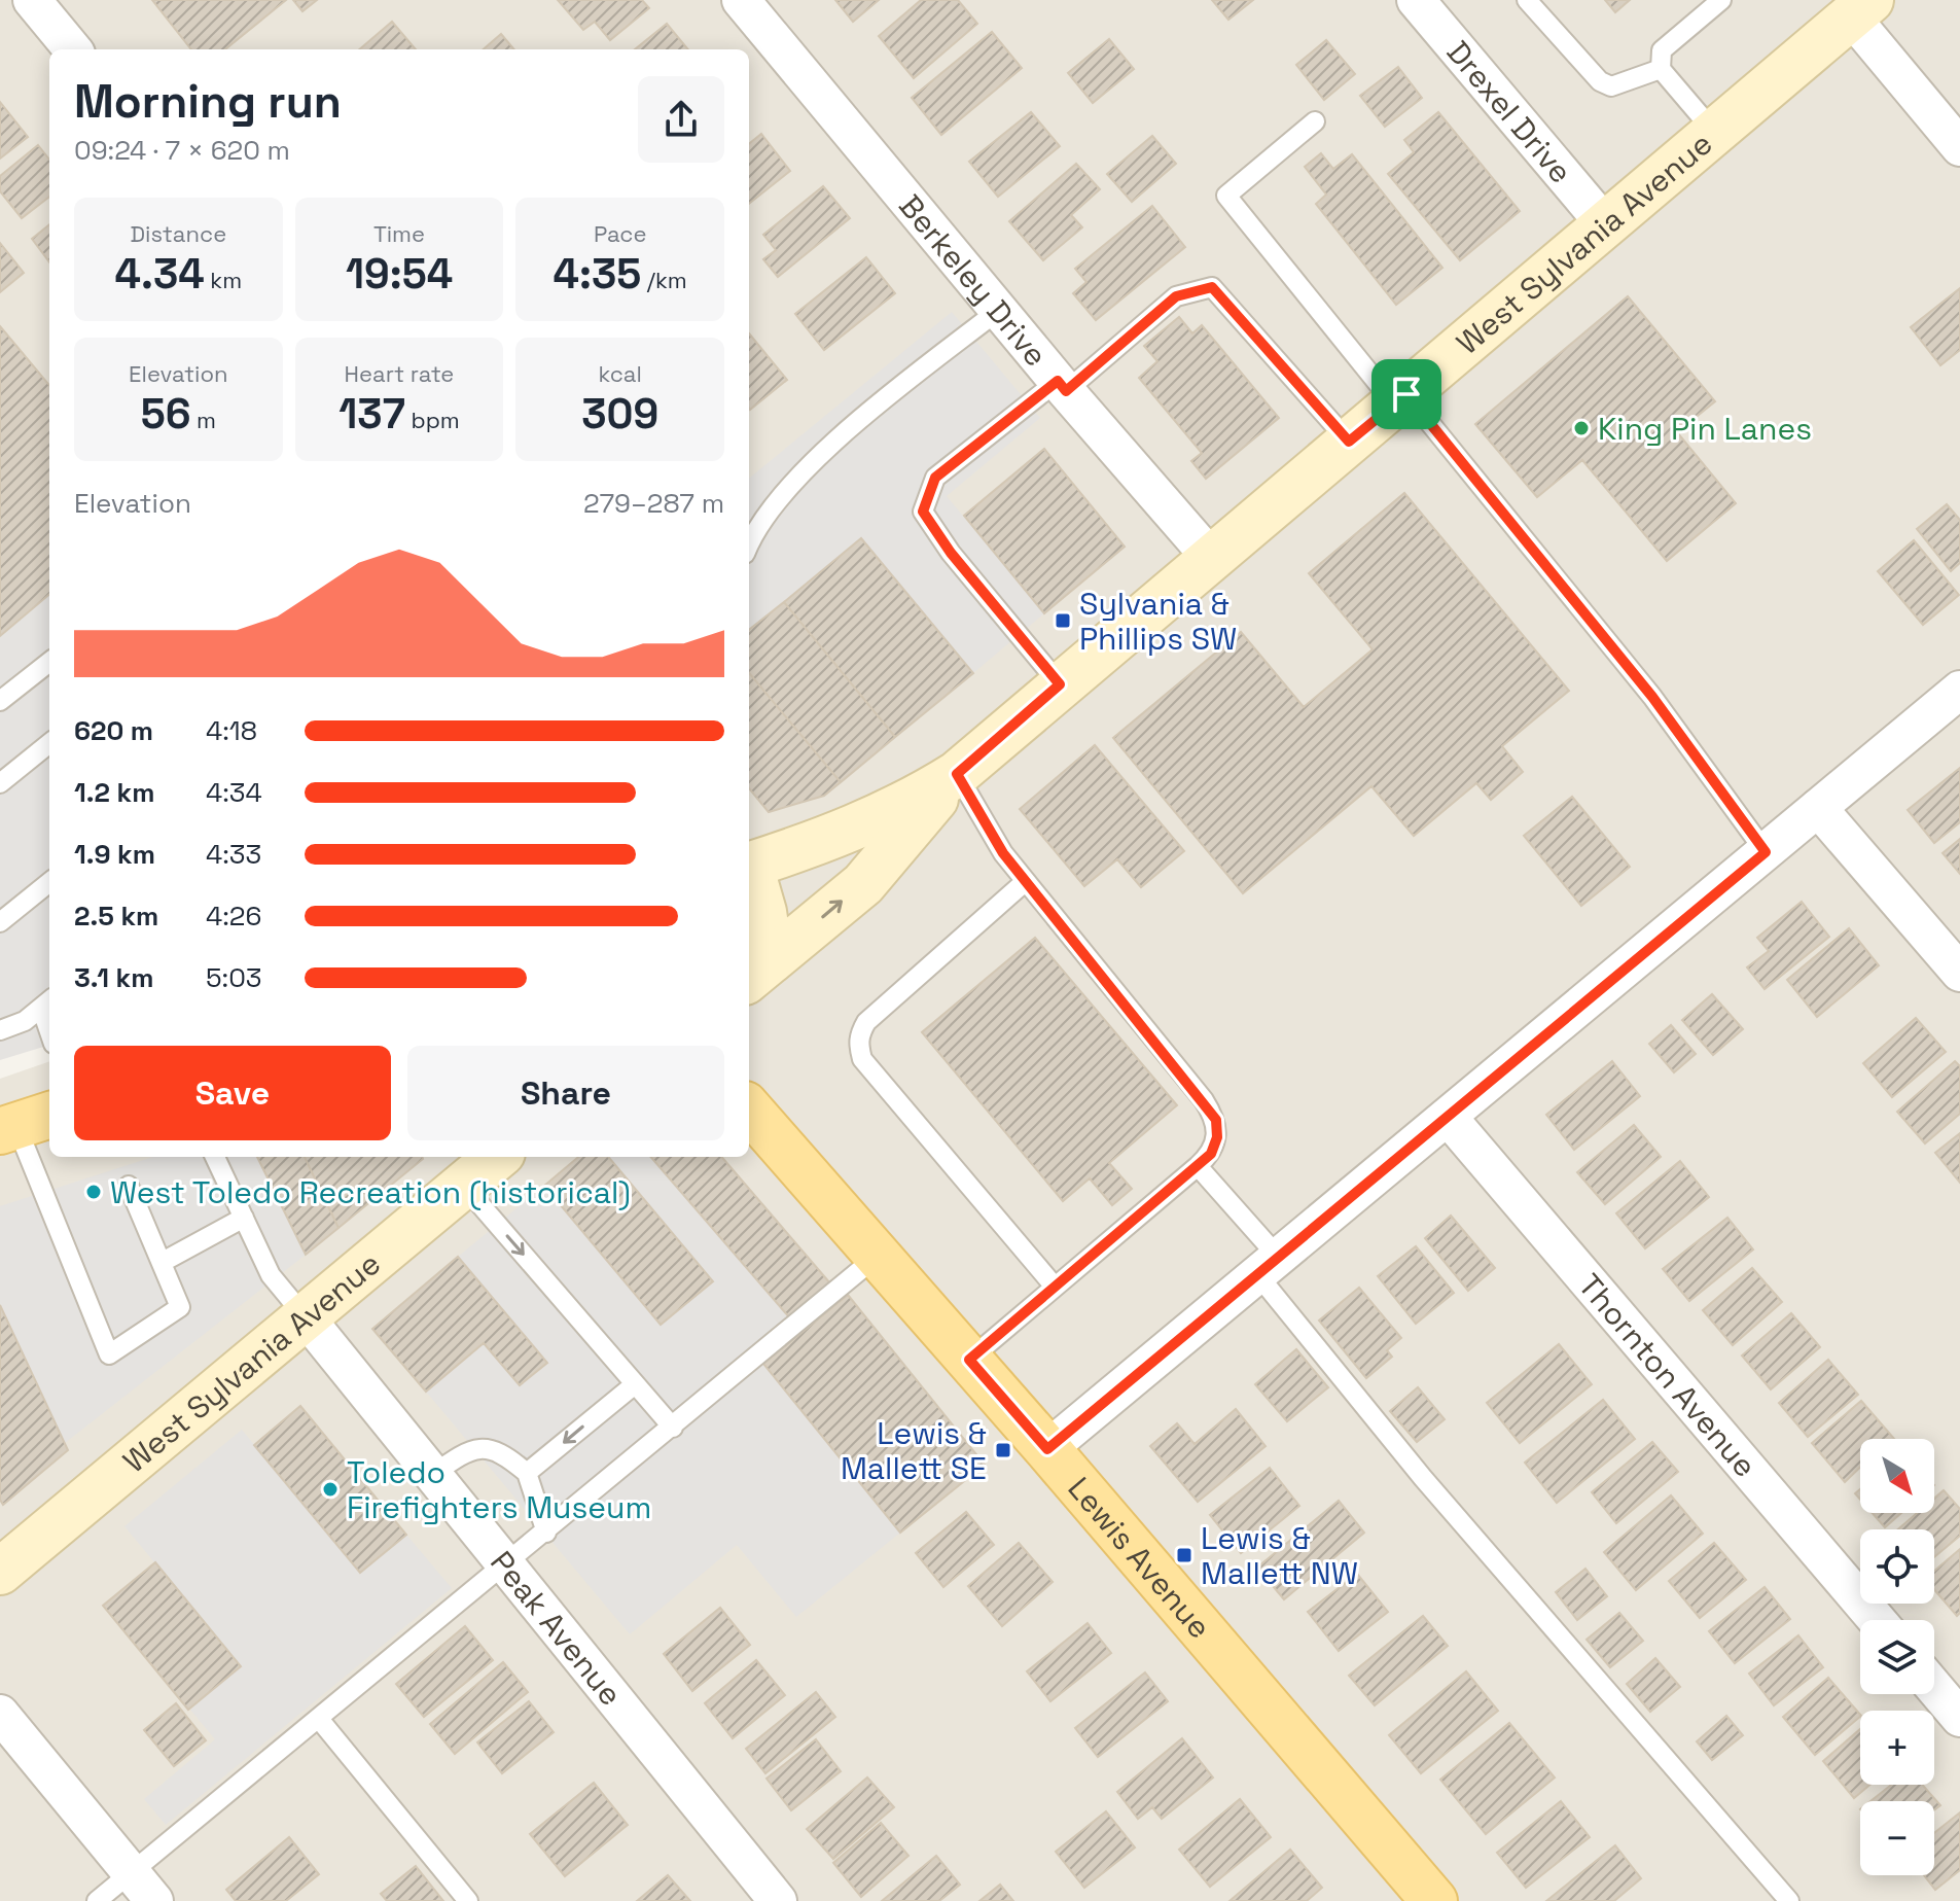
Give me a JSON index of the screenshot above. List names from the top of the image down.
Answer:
{
  "streets": {
    "main road": ["West Sylvania Avenue", "Lewis Avenue"],
    "street": [
      "Drexel Drive",
      "Berkeley Drive",
      "Thornton Avenue",
      "Peak Avenue"
    ]
  },
  "crossings": [
    ["Drexel Drive", "West Sylvania Avenue"],
    ["West Sylvania Avenue", "Berkeley Drive"],
    ["West Sylvania Avenue", "Peak Avenue"]
  ],
  "places": {
    "other": ["King Pin Lanes", "West Toledo Recreation (historical)", "Toledo Firefighters Museum"],
    "transit": ["Sylvania & Phillips SW", "Lewis & Mallett SE", "Lewis & Mallett NW"]
  },
  "north": "bottom right",
  "page": {
    "heading": ["Morning run", "09:24 · 7 × 620 m"],
    "stats": [
      ["Distance", "4.34 km"],
      ["Time", "19:54"],
      ["Pace", "4:35 /km"],
      ["Elevation", "56 m"],
      ["Heart rate", "137 bpm"],
      ["kcal", "309"]
    ],
    "chart": ["Elevation", "279–287 m"],
    "list": [
      {
        "name": "620 m",
        "note": "4:18"
      },
      {
        "name": "1.2 km",
        "note": "4:34"
      },
      {
        "name": "1.9 km",
        "note": "4:33"
      },
      {
        "name": "2.5 km",
        "note": "4:26"
      },
      {
        "name": "3.1 km",
        "note": "5:03"
      }
    ],
    "buttons": ["Save", "Share"],
    "map_buttons": ["+", "−"]
  }
}
